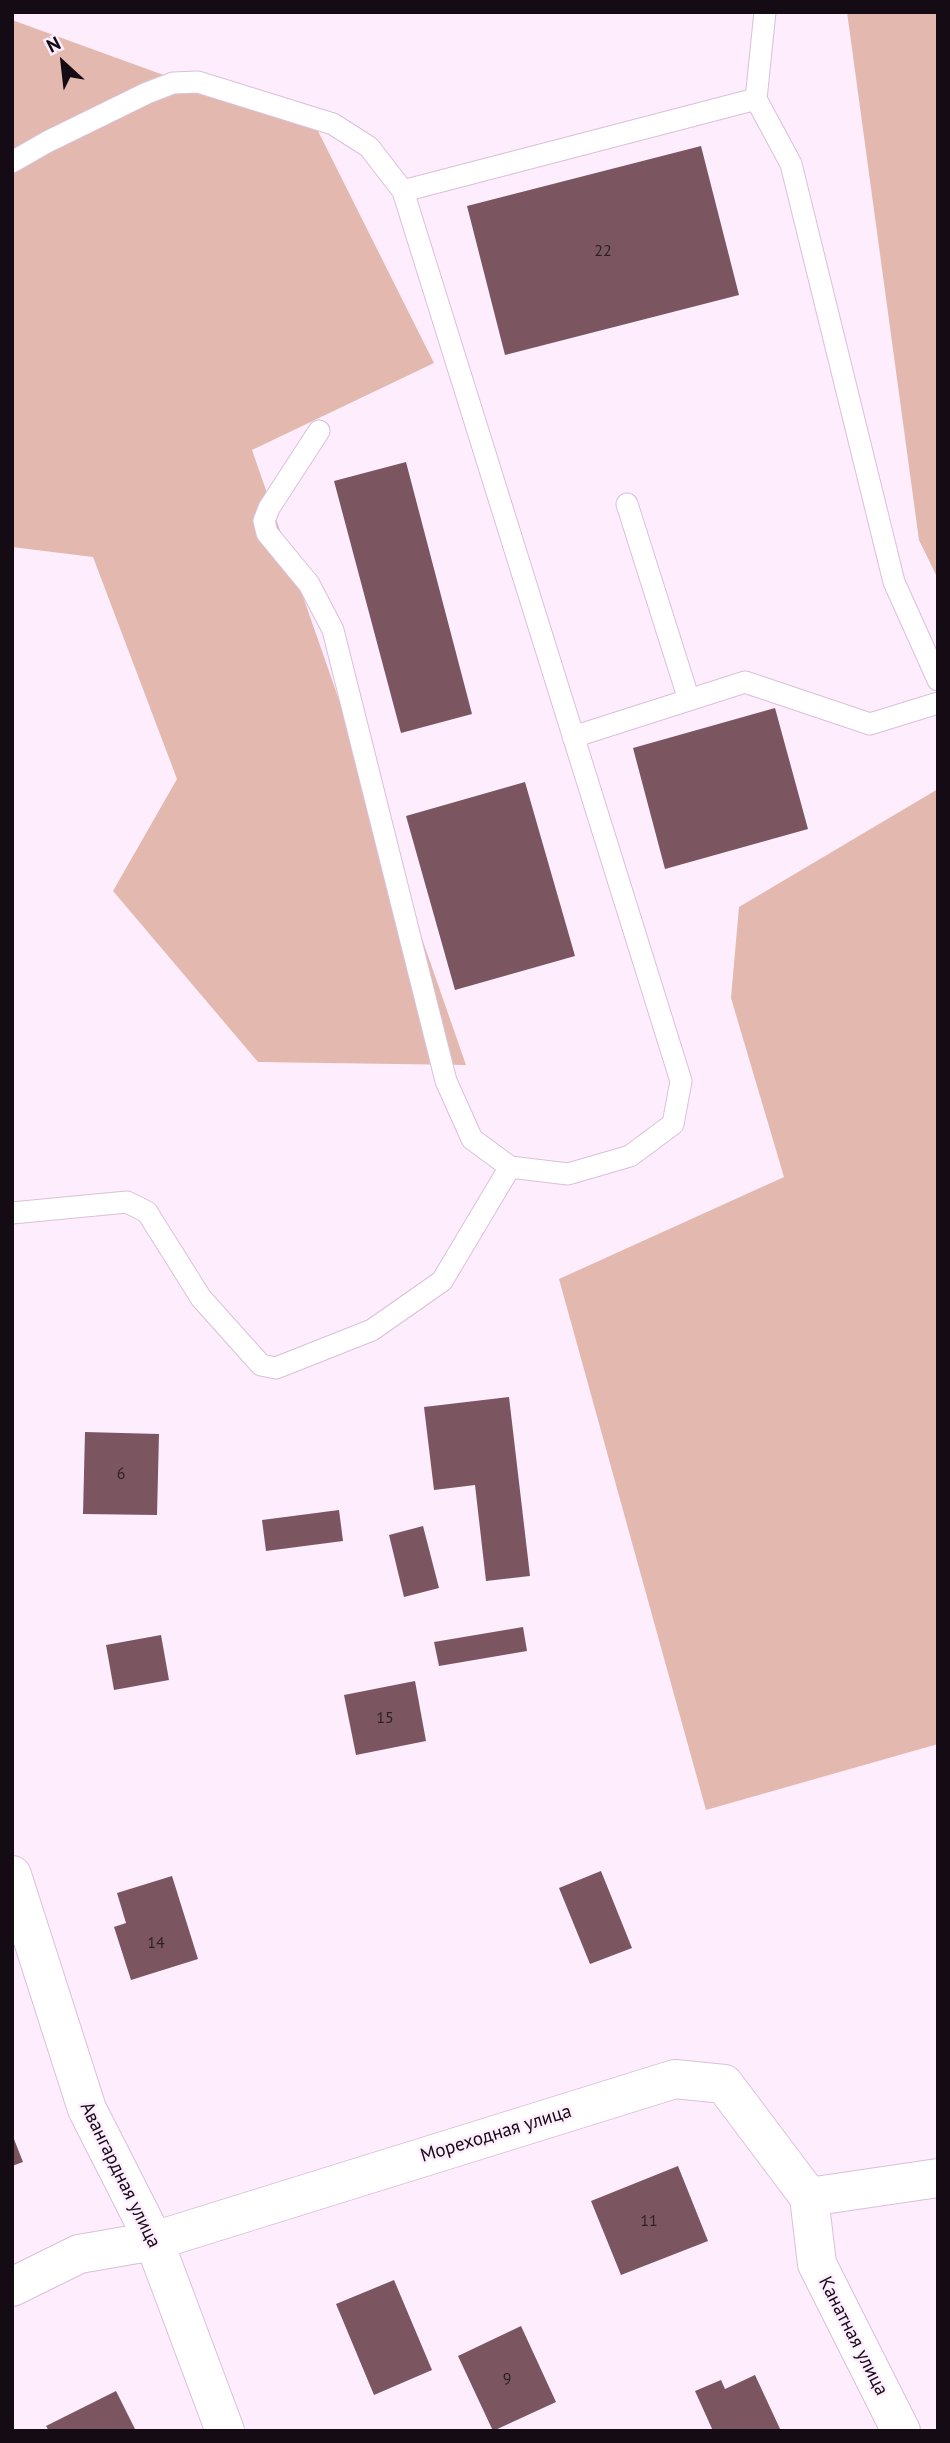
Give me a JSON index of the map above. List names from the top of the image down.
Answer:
{
  "streets": {
    "street": ["Мореходная улица", "Авангардная улица", "Канатная улица"]
  },
  "crossings": [
    ["Мореходная улица", "Авангардная улица"],
    ["Мореходная улица", "Канатная улица"]
  ],
  "house_numbers": [
    "22",
    "6",
    "15",
    "14",
    "11",
    "9"
  ],
  "north": "top left"
}
